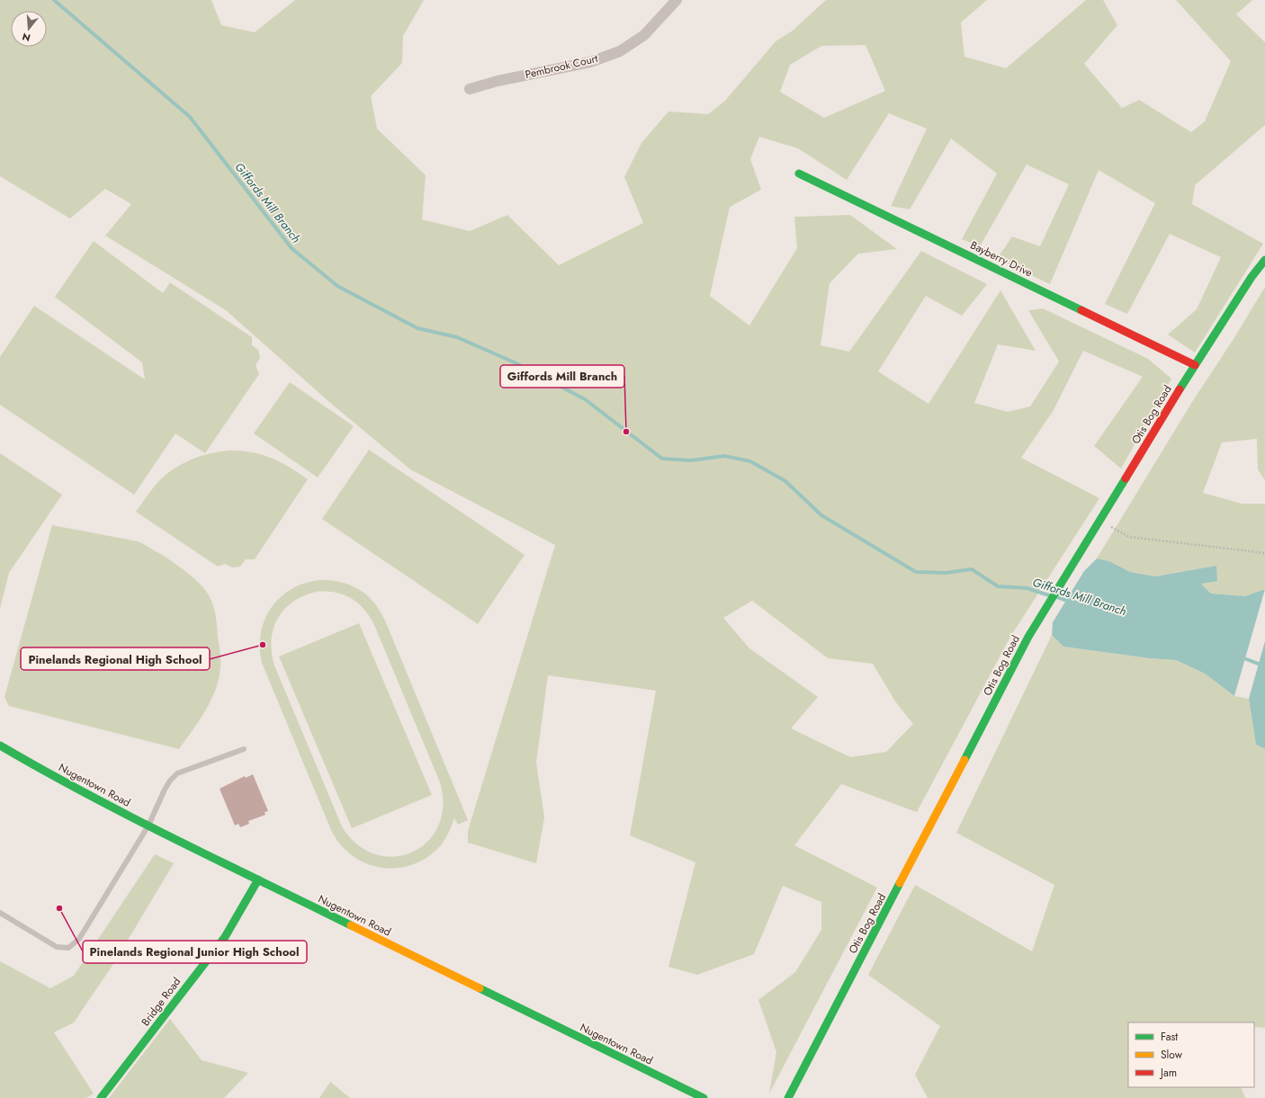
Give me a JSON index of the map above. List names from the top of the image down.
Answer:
{
  "streets": {
    "street": [
      "Pembrook Court",
      "Bayberry Drive",
      "Otis Bog Road",
      "Nugentown Road",
      "Bridge Road"
    ]
  },
  "crossings": [
    ["Bayberry Drive", "Otis Bog Road"],
    ["Nugentown Road", "Bridge Road"]
  ],
  "water": ["Giffords Mill Branch"],
  "places": ["Giffords Mill Branch", "Pinelands Regional High School", "Pinelands Regional Junior High School"],
  "legend": ["Fast", "Slow", "Jam"],
  "north": "bottom"
}
